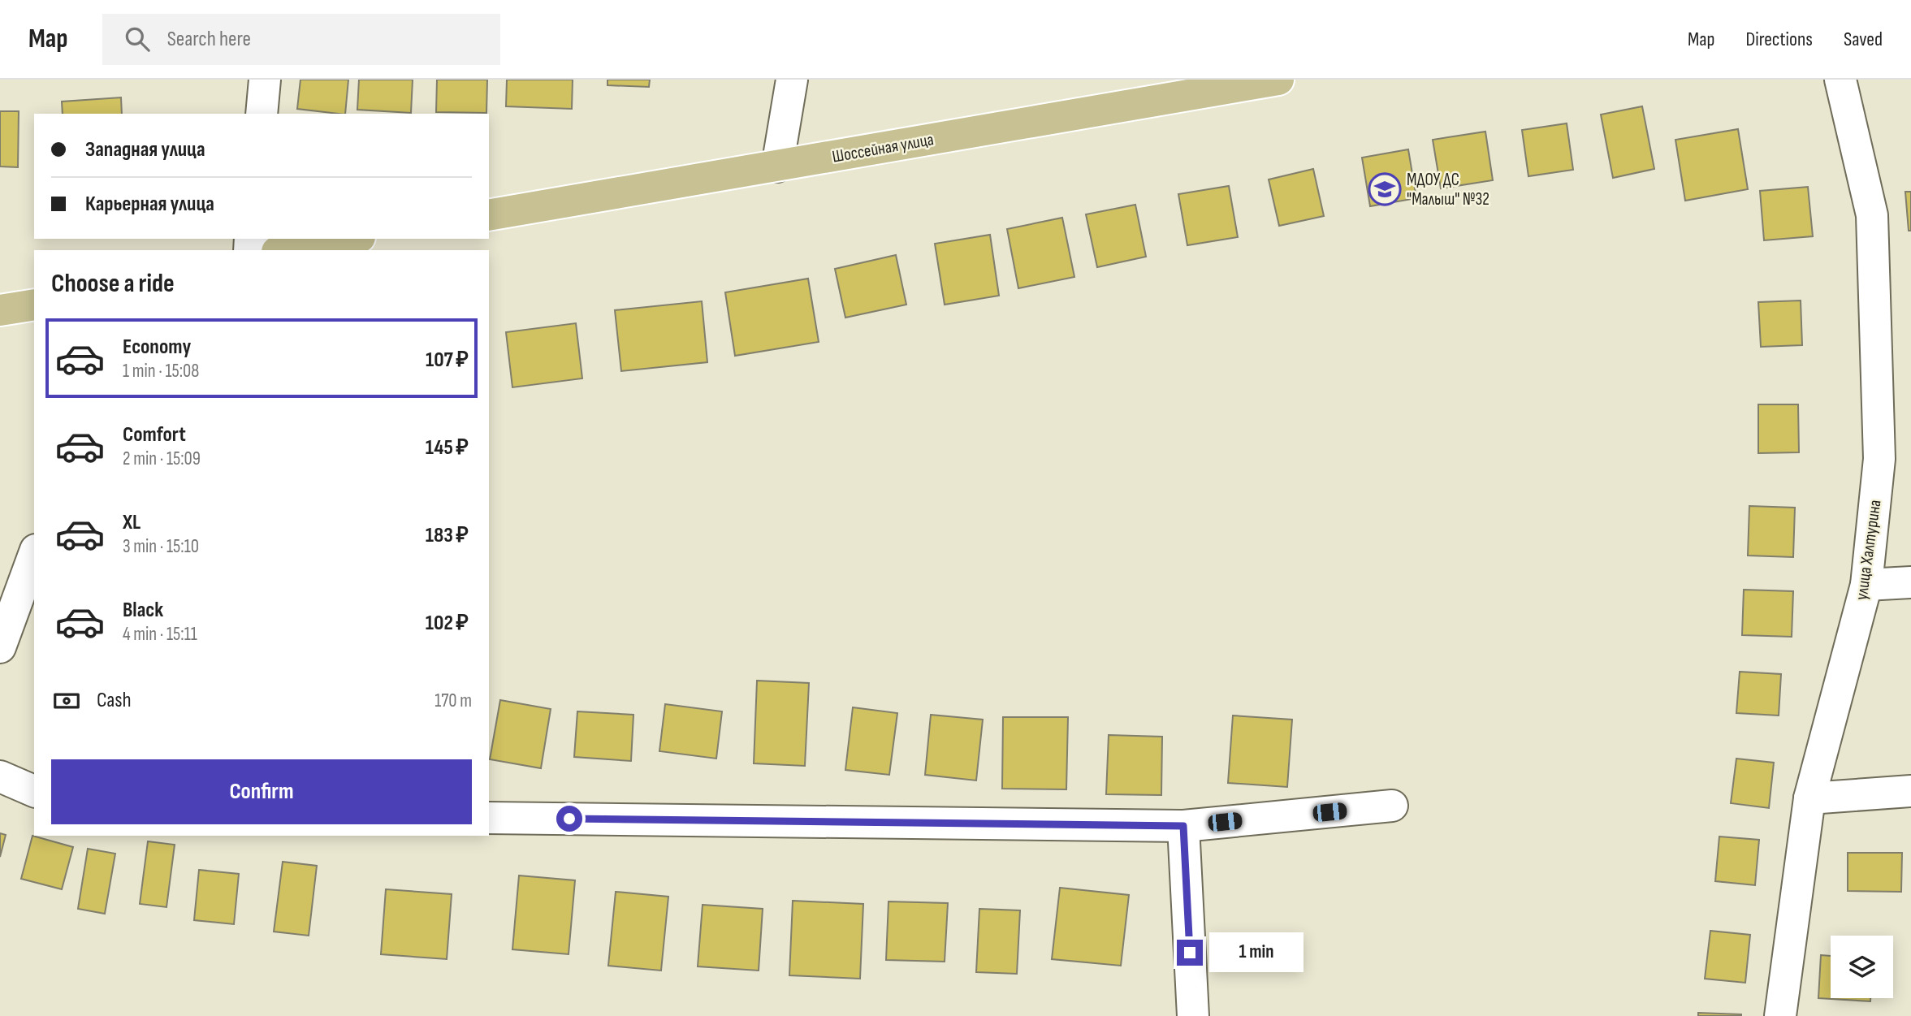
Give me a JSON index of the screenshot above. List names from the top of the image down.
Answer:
{
  "streets": {
    "main road": ["Шоссейная улица"],
    "street": ["улица Халтурина"]
  },
  "places": {
    "school or university": ["МДОУ ДС \"Малыш\" №32"]
  },
  "page": {
    "header": "Map",
    "search": "Search here",
    "nav": ["Map", "Directions", "Saved"],
    "banner": ["Западная улица", "Карьерная улица"],
    "heading": "Choose a ride",
    "list": [
      {
        "name": "Economy",
        "note": "1 min · 15:08",
        "value": "107 ₽"
      },
      {
        "name": "Comfort",
        "note": "2 min · 15:09",
        "value": "145 ₽"
      },
      {
        "name": "XL",
        "note": "3 min · 15:10",
        "value": "183 ₽"
      },
      {
        "name": "Black",
        "note": "4 min · 15:11",
        "value": "102 ₽"
      }
    ],
    "pay": ["Cash", "170 m"],
    "buttons": "Confirm",
    "bubble": "1 min"
  }
}
